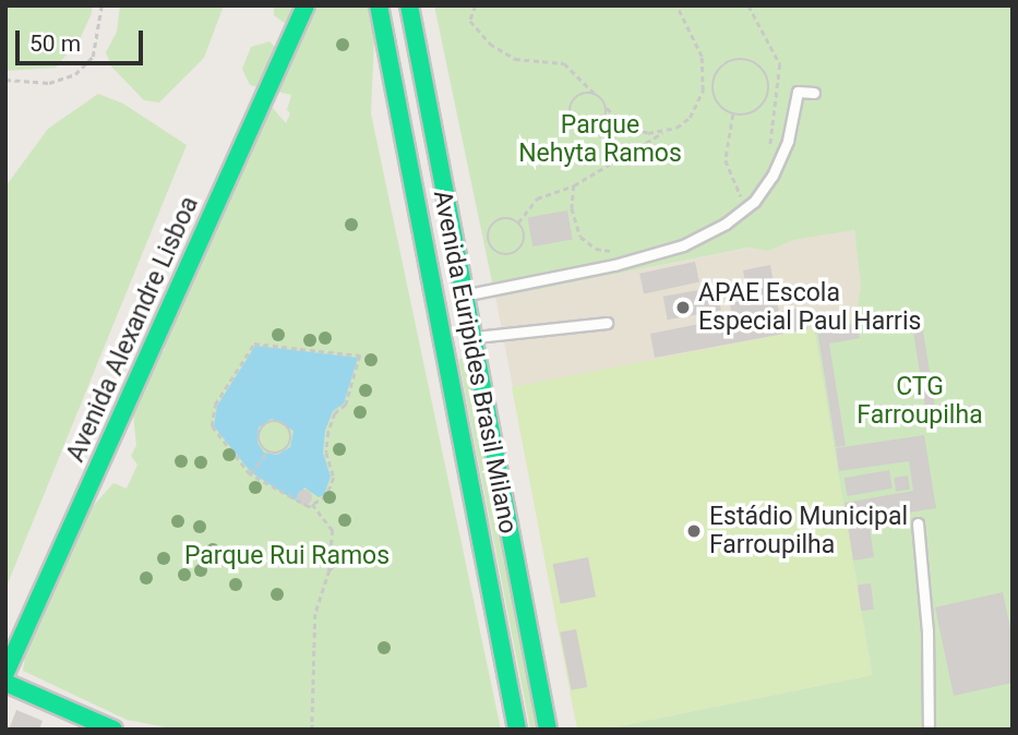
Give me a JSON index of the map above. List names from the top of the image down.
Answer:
{
  "streets": {
    "main road": ["Avenida Alexandre Lisboa", "Avenida Euripides Brasil Milano"]
  },
  "parks": ["Parque Nehyta Ramos", "CTG Farroupilha", "Parque Rui Ramos"],
  "places": ["APAE Escola Especial Paul Harris", "Estádio Municipal Farroupilha"],
  "scale_bar": "50 m"
}
